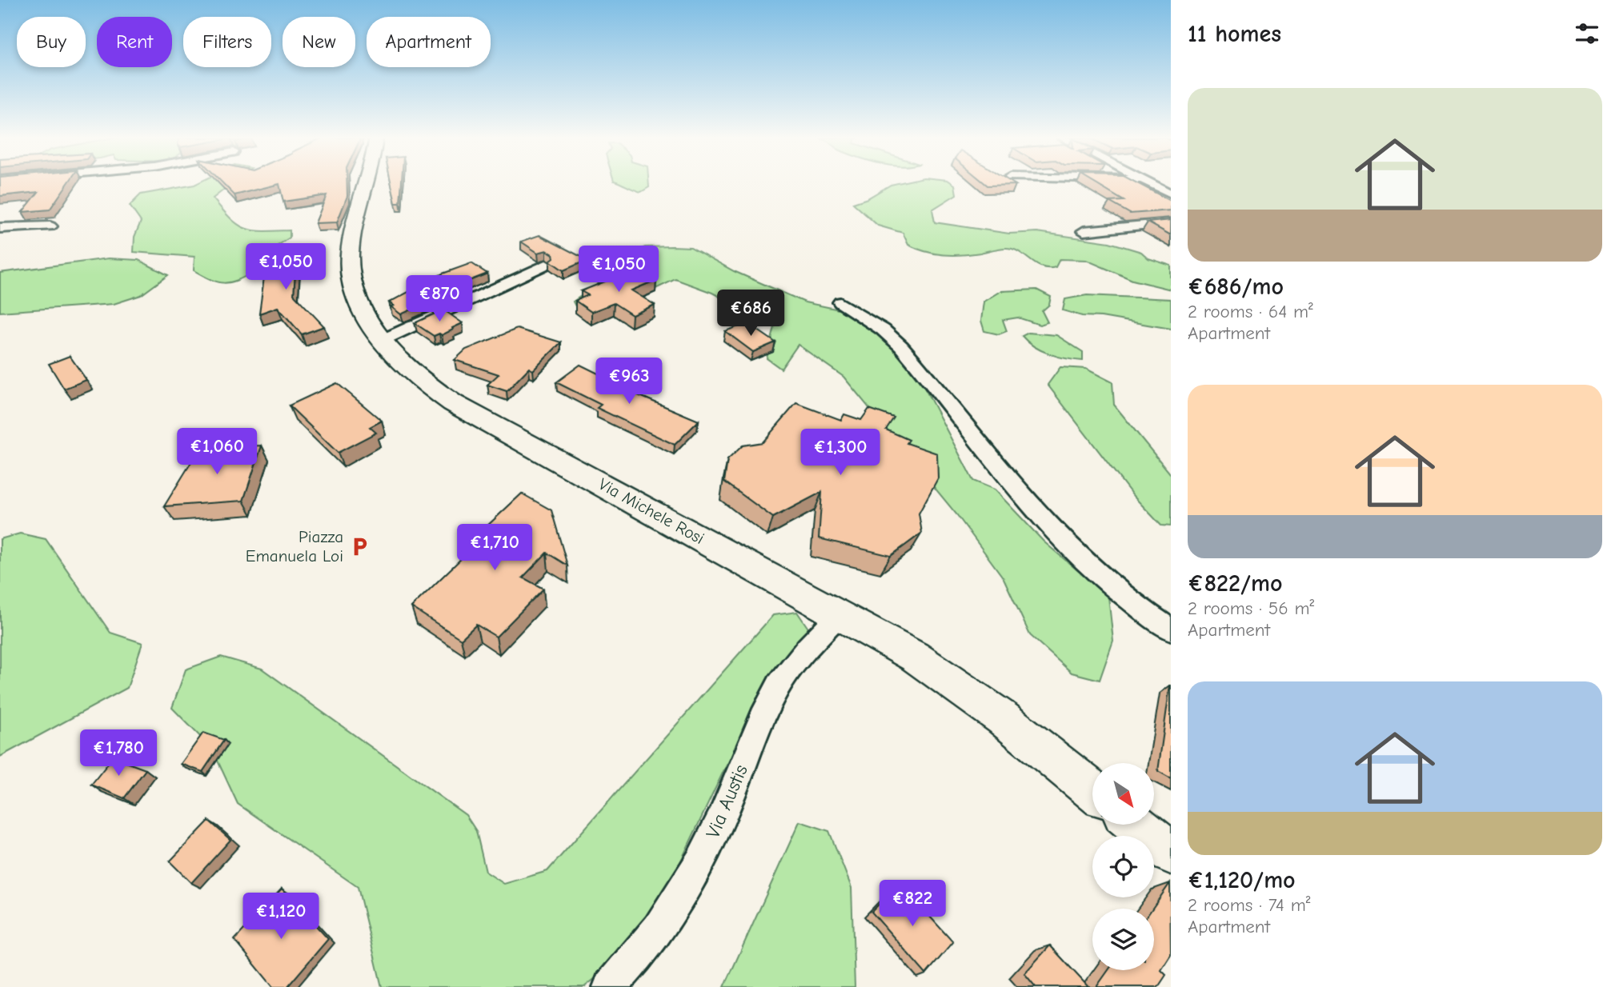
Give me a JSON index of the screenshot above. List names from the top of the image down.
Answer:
{
  "streets": {
    "street": ["Via Michele Rosi", "Via Austis"]
  },
  "crossings": [
    ["Via Michele Rosi", "Via Austis"]
  ],
  "places": {
    "parking": ["Piazza Emanuela Loi"]
  },
  "north": "bottom right",
  "page": {
    "heading": "11 homes",
    "chip": [
      "Buy",
      "Rent",
      "Filters",
      "New",
      "Apartment"
    ],
    "list": [
      {
        "name": "€686/mo",
        "note": "2 rooms · 64 m² · Apartment"
      },
      {
        "name": "€822/mo",
        "note": "2 rooms · 56 m² · Apartment"
      },
      {
        "name": "€1,120/mo",
        "note": "2 rooms · 74 m² · Apartment"
      }
    ],
    "price": [
      "€1,050",
      "€1,050",
      "€870",
      "€686",
      "€963",
      "€1,060",
      "€1,300",
      "€1,710",
      "€1,780",
      "€822",
      "€1,120"
    ]
  }
}
